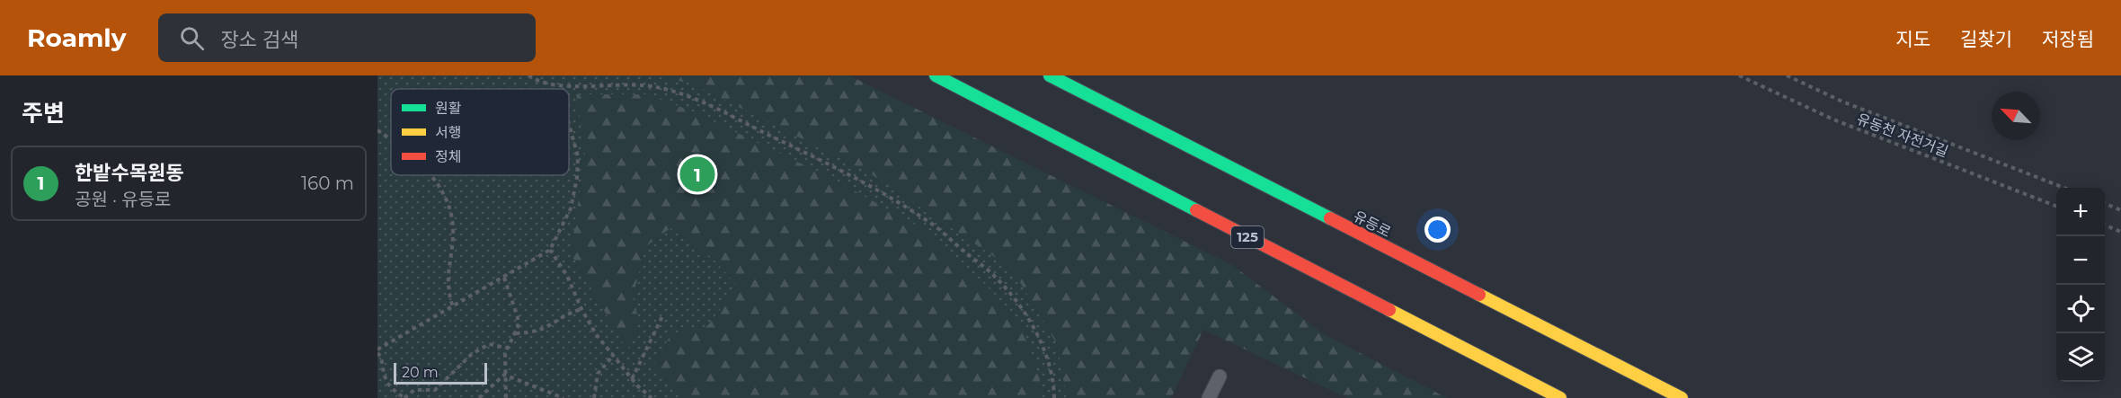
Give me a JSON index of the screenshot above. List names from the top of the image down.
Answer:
{
  "streets": {
    "main road": ["유등로", "125"],
    "path": ["유동천 자전거길"]
  },
  "legend": ["원활", "서행", "정체"],
  "scale_bar": "20 m",
  "north": "top left",
  "page": {
    "header": "Roamly",
    "search": "장소 검색",
    "nav": ["지도", "길찾기", "저장됨"],
    "heading": "주변",
    "list": [
      {
        "mark": "1",
        "name": "한밭수목원동",
        "note": "공원 · 유등로",
        "value": "160 m"
      }
    ],
    "pins": "1",
    "map_buttons": ["+", "−"],
    "scale": "20 m"
  }
}
